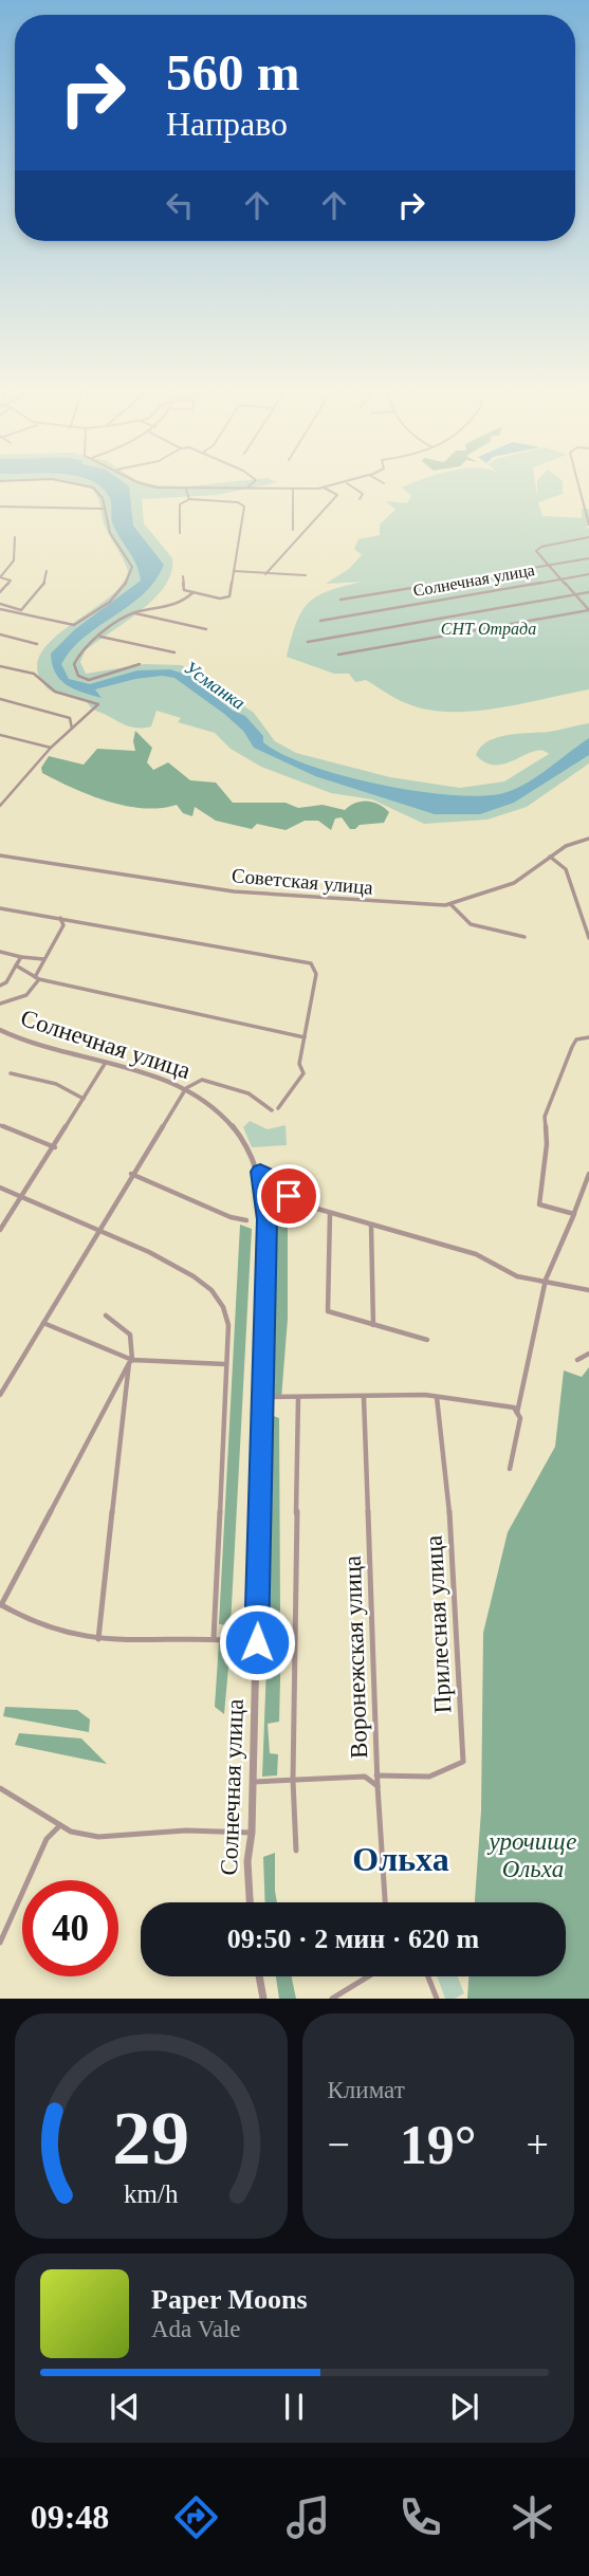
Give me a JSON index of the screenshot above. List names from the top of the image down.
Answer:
{
  "streets": {
    "street": [
      "Солнечная улица",
      "Советская улица",
      "Прилесная улица",
      "Воронежская улица"
    ]
  },
  "crossings": [
    ["Прилесная улица", "Воронежская улица"]
  ],
  "districts": ["Ольха"],
  "water": ["Усманка"],
  "parks": ["СНТ Отрада", "урочище Ольха"],
  "page": {
    "turn": ["560 m", "Направо"],
    "limit": "40",
    "trip": "09:50 · 2 мин · 620 m",
    "tile": "Климат",
    "heat": ["−", "19°", "+"],
    "song": ["Paper Moons", "Ada Vale"],
    "tabs": "09:48",
    "gauge": ["29", "km/h"]
  }
}
